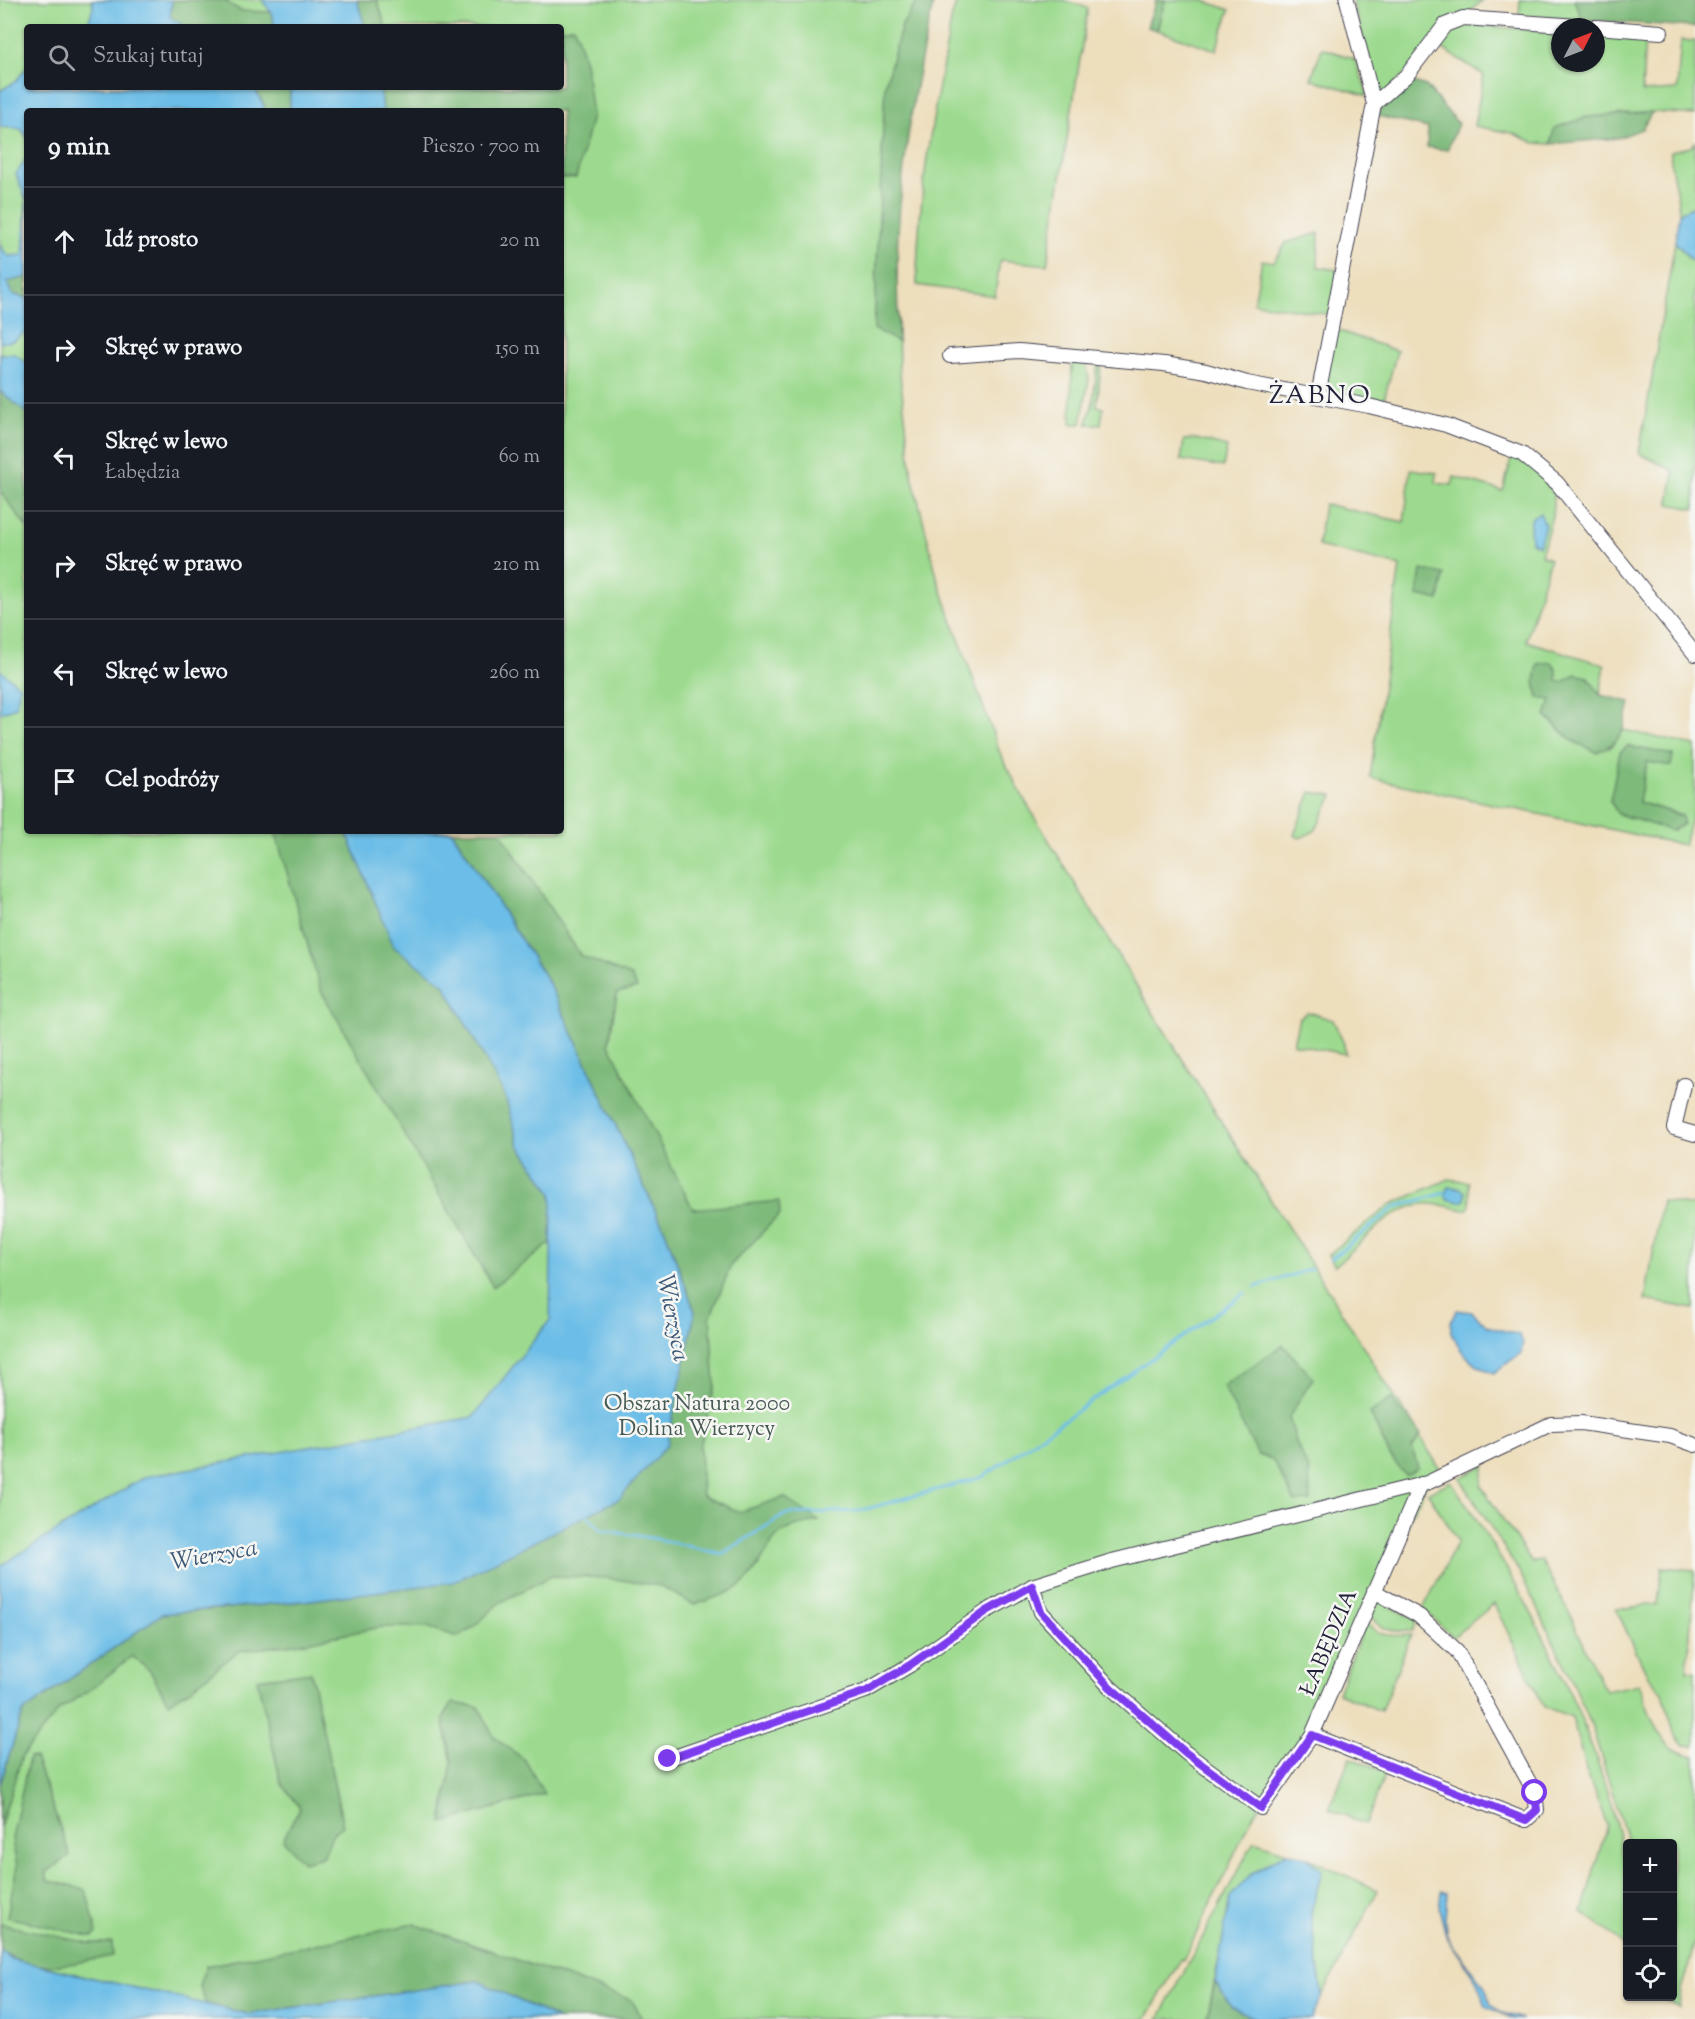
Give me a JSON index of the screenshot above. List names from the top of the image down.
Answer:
{
  "streets": {
    "street": ["ŁABĘDZIA"]
  },
  "districts": ["ŻABNO"],
  "water": ["Wierzyca"],
  "parks": ["Obszar Natura 2000 Dolina Wierzycy"],
  "north": "top right",
  "page": {
    "search": "Szukaj tutaj",
    "heading": ["9 min", "Pieszo · 700 m"],
    "list": [
      ["Idź prosto", "20 m"],
      ["Skręć w prawo", "150 m"],
      ["Skręć w lewo", "Łabędzia", "60 m"],
      ["Skręć w prawo", "210 m"],
      ["Skręć w lewo", "260 m"],
      "Cel podróży"
    ],
    "map_buttons": ["+", "−"]
  }
}
